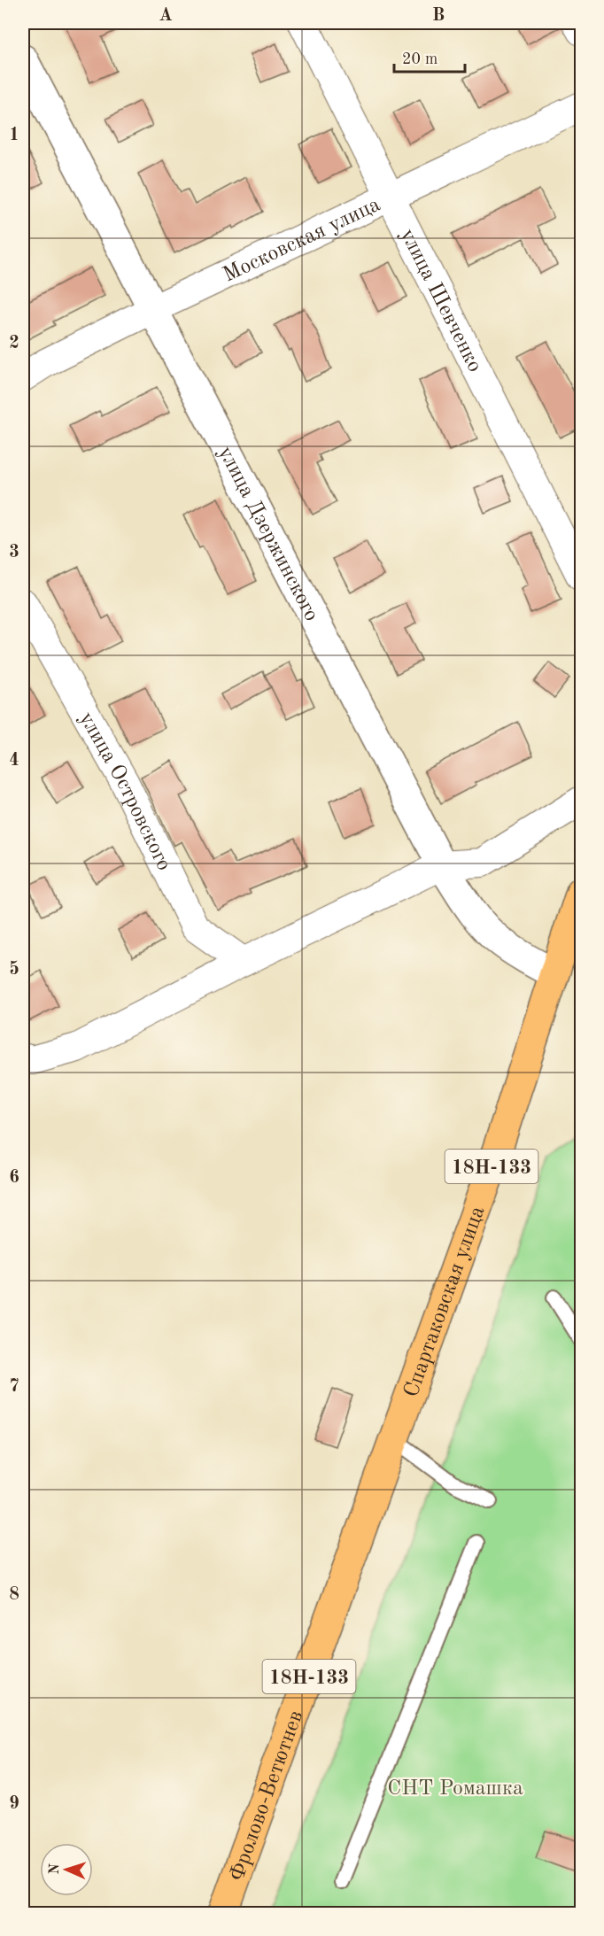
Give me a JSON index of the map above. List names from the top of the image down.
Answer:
{
  "streets": {
    "main road": ["18Н-133", "Спартаковская улица", "Фролово-Ветютнев"],
    "street": [
      "Московская улица",
      "улица Шевченко",
      "улица Дзержинского",
      "улица Островского"
    ]
  },
  "crossings": [
    ["Московская улица", "улица Шевченко"],
    ["Московская улица", "улица Дзержинского"],
    ["улица Дзержинского", "Спартаковская улица"],
    ["Спартаковская улица", "Фролово-Ветютнев"]
  ],
  "parks": ["СНТ Ромашка"],
  "scale_bar": "20 m",
  "north": "left",
  "grid": {
    "columns": ["A", "B"],
    "rows": [
      "1",
      "2",
      "3",
      "4",
      "5",
      "6",
      "7",
      "8",
      "9"
    ]
  }
}
